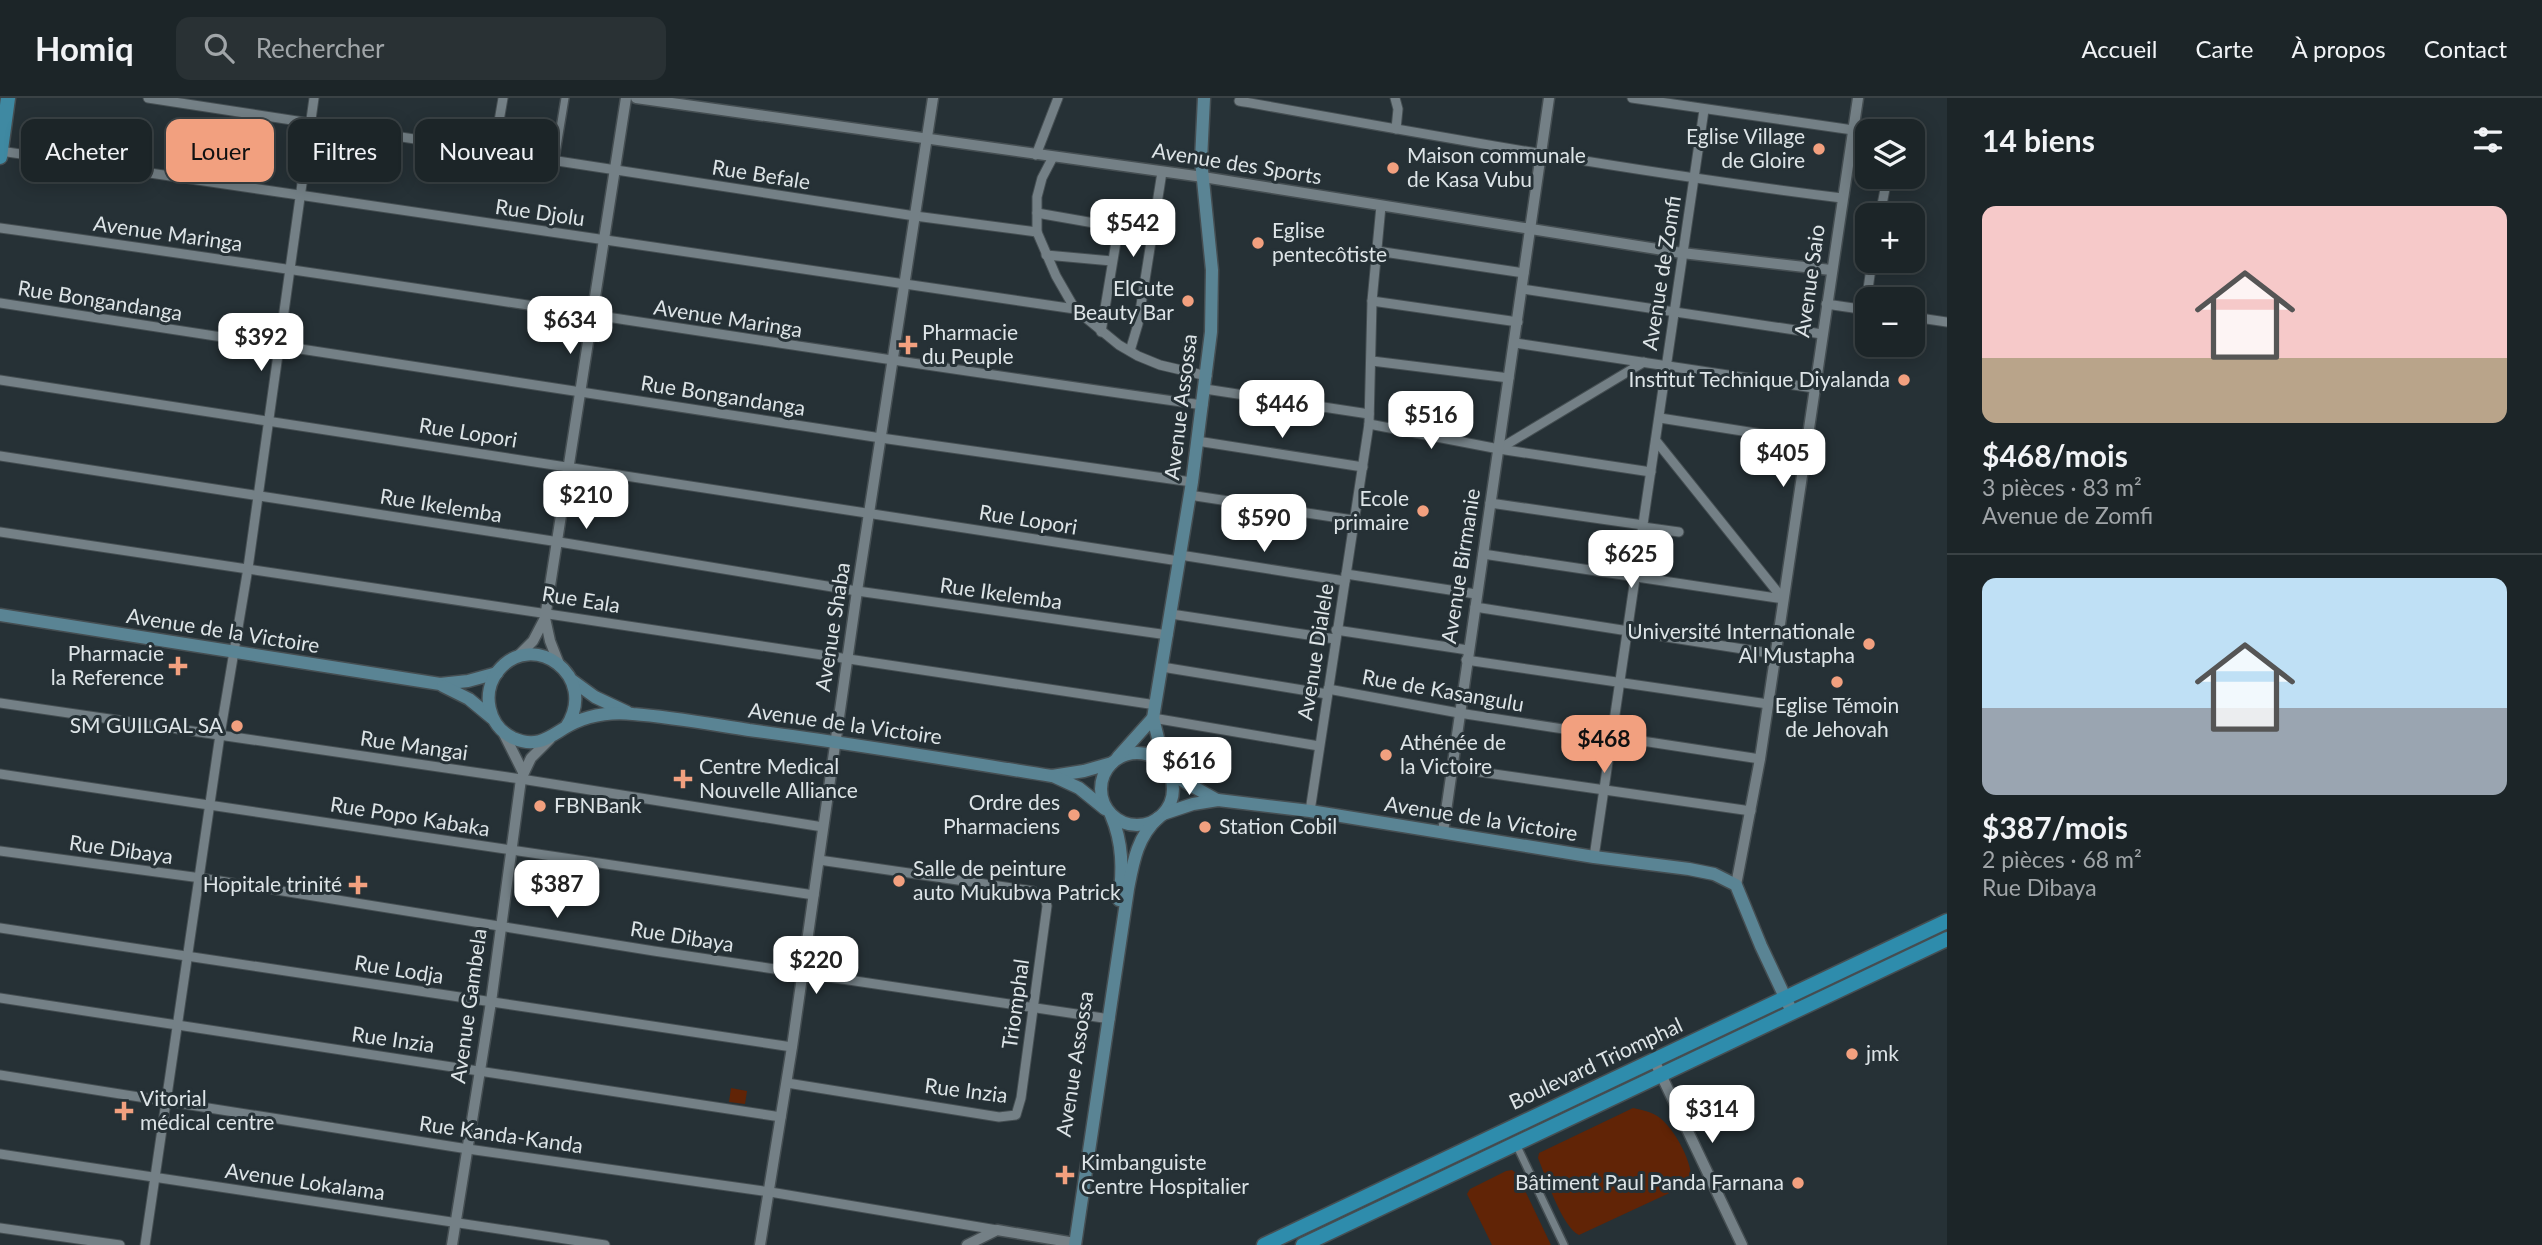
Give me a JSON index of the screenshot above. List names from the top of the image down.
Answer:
{
  "streets": {
    "highway": ["Boulevard Triomphal"],
    "main road": ["Avenue Assossa", "Avenue de la Victoire"],
    "street": [
      "Avenue des Sports",
      "Rue Befale",
      "Rue Djolu",
      "Avenue Maringa",
      "Avenue de Zomfi",
      "Avenue Saio",
      "Rue Bongandanga",
      "Rue Lopori",
      "Rue Ikelemba",
      "Avenue Birmanie",
      "Rue Eala",
      "Avenue Shaba",
      "Avenue Dialele",
      "Rue de Kasangulu",
      "Rue Mangai",
      "Rue Popo Kabaka",
      "Rue Dibaya",
      "Rue Lodja",
      "Triomphal",
      "Avenue Gambela",
      "Rue Inzia",
      "Rue Kanda-Kanda",
      "Avenue Lokalama"
    ]
  },
  "crossings": [
    ["Avenue des Sports", "Avenue de Zomfi"],
    ["Avenue des Sports", "Avenue Saio"],
    ["Avenue des Sports", "Avenue Assossa"],
    ["Avenue des Sports", "Avenue Birmanie"],
    ["Avenue des Sports", "Avenue Shaba"],
    ["Avenue des Sports", "Avenue Dialele"],
    ["Rue Befale", "Avenue Shaba"],
    ["Rue Djolu", "Avenue Shaba"],
    ["Avenue Maringa", "Avenue Assossa"],
    ["Avenue Maringa", "Avenue Shaba"],
    ["Avenue de Zomfi", "Avenue de la Victoire"],
    ["Avenue de Zomfi", "Rue de Kasangulu"],
    ["Avenue Saio", "Avenue de la Victoire"],
    ["Avenue Saio", "Rue de Kasangulu"],
    ["Rue Bongandanga", "Avenue Assossa"],
    ["Rue Bongandanga", "Avenue Shaba"],
    ["Rue Bongandanga", "Avenue Dialele"],
    ["Avenue Assossa", "Rue Lopori"],
    ["Avenue Assossa", "Rue Ikelemba"],
    ["Avenue Assossa", "Rue Eala"],
    ["Avenue Assossa", "Rue de Kasangulu"],
    ["Avenue Assossa", "Rue Dibaya"],
    ["Rue Lopori", "Avenue Birmanie"],
    ["Rue Lopori", "Avenue Shaba"],
    ["Rue Lopori", "Avenue Dialele"],
    ["Rue Ikelemba", "Avenue Shaba"],
    ["Avenue Birmanie", "Avenue de la Victoire"],
    ["Avenue Birmanie", "Rue de Kasangulu"],
    ["Rue Eala", "Avenue Shaba"],
    ["Avenue Shaba", "Avenue de la Victoire"],
    ["Avenue Shaba", "Rue Mangai"],
    ["Avenue Shaba", "Rue Popo Kabaka"],
    ["Avenue Shaba", "Rue Dibaya"],
    ["Avenue Shaba", "Rue Lodja"],
    ["Avenue Shaba", "Triomphal"],
    ["Avenue Shaba", "Rue Inzia"],
    ["Avenue Shaba", "Rue Kanda-Kanda"],
    ["Avenue de la Victoire", "Avenue Dialele"],
    ["Avenue Dialele", "Rue de Kasangulu"],
    ["Rue Mangai", "Avenue Gambela"],
    ["Rue Popo Kabaka", "Avenue Gambela"],
    ["Rue Dibaya", "Triomphal"],
    ["Rue Dibaya", "Avenue Gambela"],
    ["Rue Lodja", "Avenue Gambela"],
    ["Triomphal", "Rue Inzia"],
    ["Avenue Gambela", "Rue Inzia"],
    ["Avenue Gambela", "Rue Kanda-Kanda"],
    ["Avenue Gambela", "Avenue Lokalama"]
  ],
  "places": {
    "other": [
      "Eglise Village de Gloire",
      "Maison communale de Kasa Vubu",
      "Eglise pentecôtiste",
      "ElCute Beauty Bar",
      "Institut Technique Diyalanda",
      "Ecole primaire",
      "Université Internationale Al Mustapha",
      "Eglise Témoin de Jehovah",
      "SM GUILGAL SA",
      "Athénée de la Victoire",
      "FBNBank",
      "Ordre des Pharmaciens",
      "Station Cobil",
      "Salle de peinture auto Mukubwa Patrick",
      "jmk",
      "Bâtiment Paul Panda Farnana"
    ],
    "health": [
      "Pharmacie du Peuple",
      "Pharmacie la Reference",
      "Centre Medical Nouvelle Alliance",
      "Hopitale trinité",
      "Vitorial médical centre",
      "Kimbanguiste Centre Hospitalier"
    ]
  },
  "page": {
    "header": "Homiq",
    "search": "Rechercher",
    "nav": [
      "Accueil",
      "Carte",
      "À propos",
      "Contact"
    ],
    "heading": "14 biens",
    "map_buttons": ["+", "−"],
    "chip": [
      "Acheter",
      "Louer",
      "Filtres",
      "Nouveau"
    ],
    "list": [
      {
        "name": "$468/mois",
        "note": "3 pièces · 83 m² · Avenue de Zomfi"
      },
      {
        "name": "$387/mois",
        "note": "2 pièces · 68 m² · Rue Dibaya"
      }
    ],
    "price": [
      "$542",
      "$634",
      "$392",
      "$446",
      "$516",
      "$405",
      "$210",
      "$590",
      "$625",
      "$468",
      "$616",
      "$387",
      "$220",
      "$314"
    ]
  }
}
